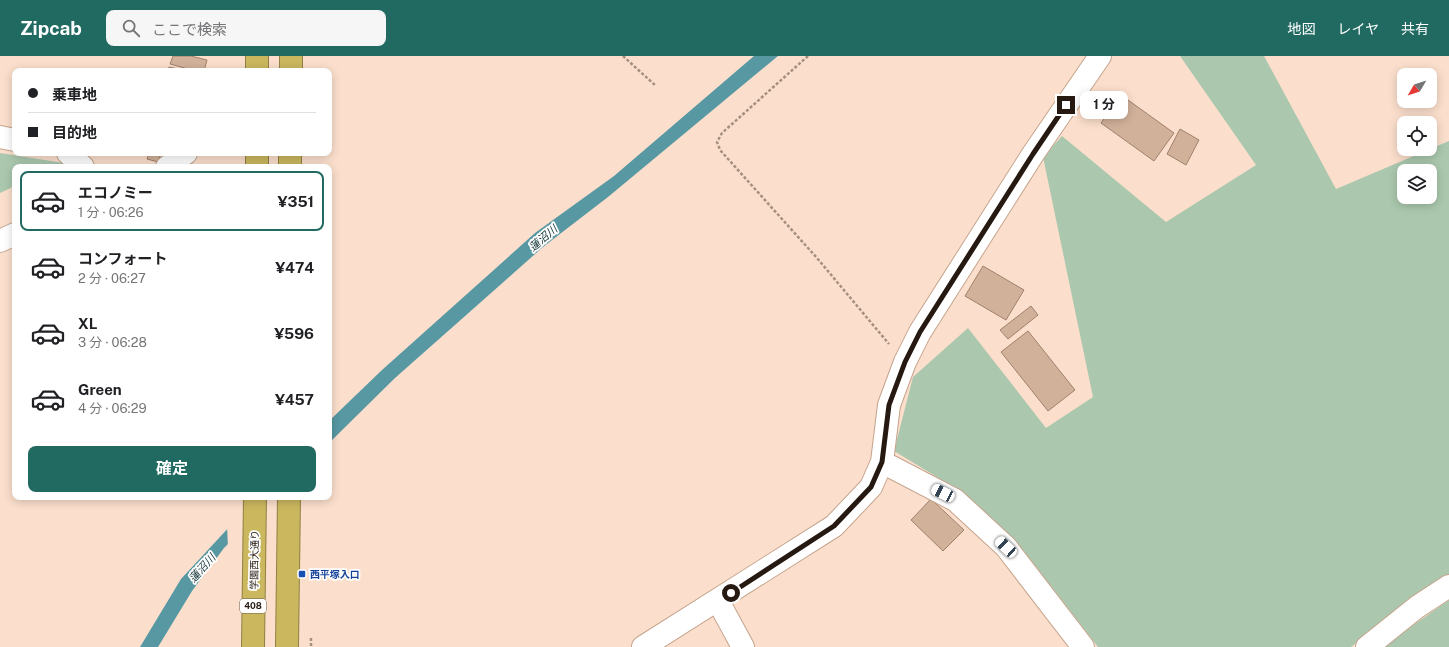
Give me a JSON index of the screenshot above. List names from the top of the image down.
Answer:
{
  "streets": {
    "highway": ["学園西大通り", "408"]
  },
  "water": ["蓮沼川"],
  "places": {
    "transit": ["西平塚入口"]
  },
  "north": "bottom left",
  "page": {
    "header": "Zipcab",
    "search": "ここで検索",
    "nav": ["地図", "レイヤ", "共有"],
    "banner": ["乗車地", "目的地"],
    "bubble": "1 分",
    "list": [
      {
        "name": "エコノミー",
        "note": "1 分 · 06:26",
        "value": "¥351"
      },
      {
        "name": "コンフォート",
        "note": "2 分 · 06:27",
        "value": "¥474"
      },
      {
        "name": "XL",
        "note": "3 分 · 06:28",
        "value": "¥596"
      },
      {
        "name": "Green",
        "note": "4 分 · 06:29",
        "value": "¥457"
      }
    ],
    "buttons": "確定"
  }
}
